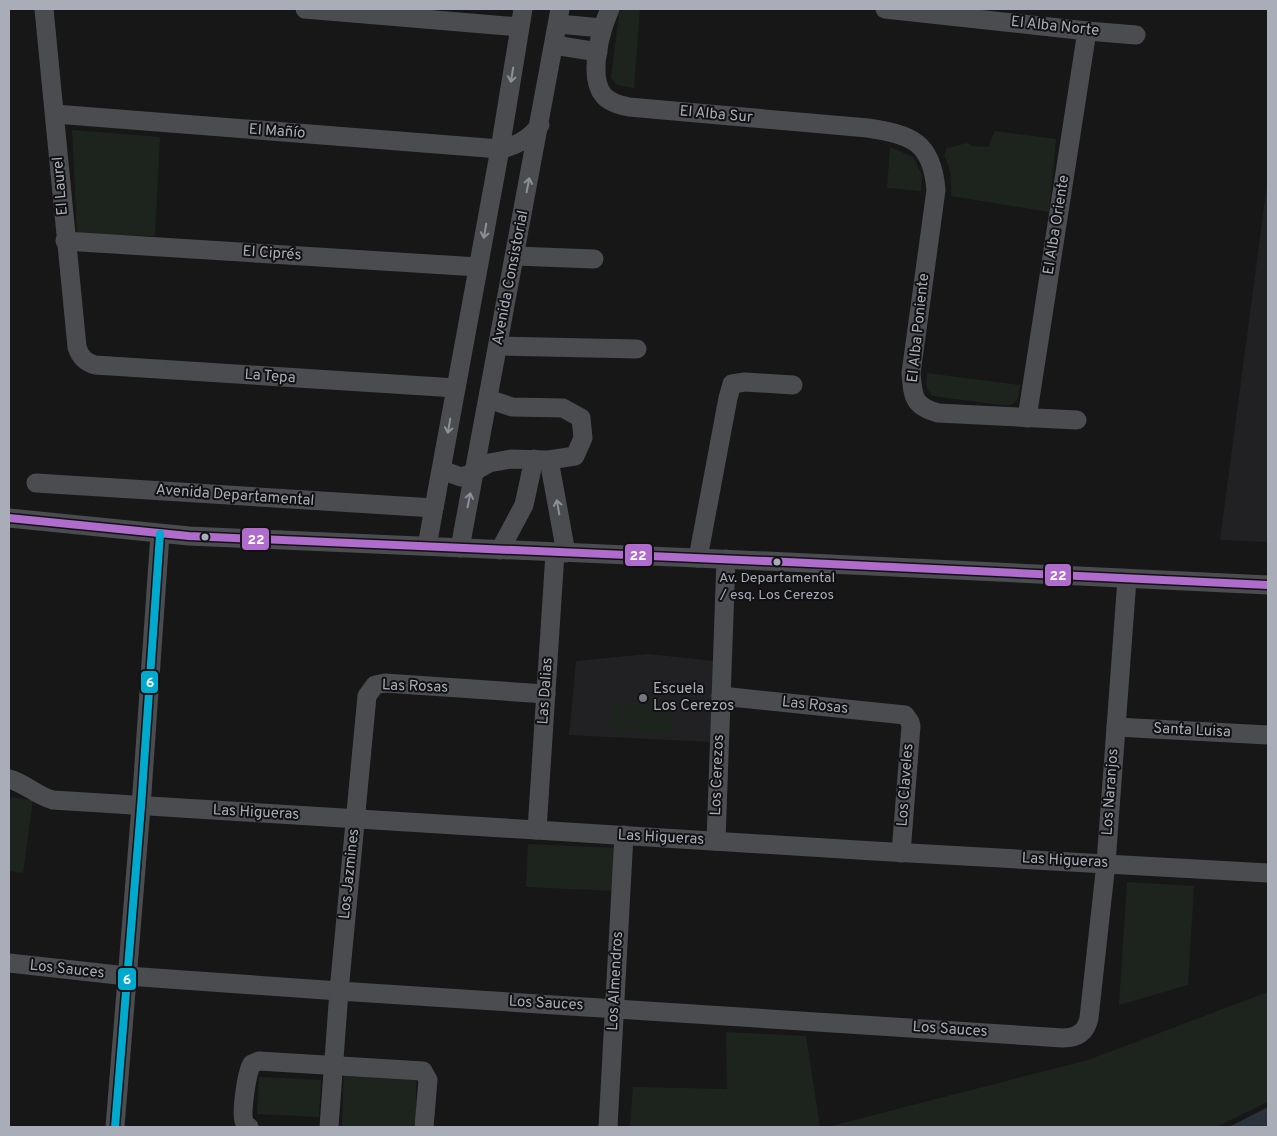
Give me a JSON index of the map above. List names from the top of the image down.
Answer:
{
  "streets": {
    "street": [
      "El Alba Norte",
      "El Alba Sur",
      "El Mañío",
      "El Laurel",
      "El Alba Oriente",
      "El Ciprés",
      "Avenida Consistorial",
      "El Alba Poniente",
      "La Tepa",
      "Avenida Departamental",
      "Las Rosas",
      "Las Dalias",
      "Santa Luisa",
      "Los Cerezos",
      "Los Claveles",
      "Los Naranjos",
      "Las Higueras",
      "Los Jazmines",
      "Los Sauces",
      "Los Almendros"
    ]
  },
  "crossings": [
    ["El Alba Norte", "El Alba Oriente"],
    ["El Alba Sur", "El Alba Poniente"],
    ["El Mañío", "El Laurel"],
    ["El Laurel", "El Ciprés"],
    ["El Laurel", "La Tepa"],
    ["El Alba Oriente", "El Alba Poniente"],
    ["Las Rosas", "Las Dalias"],
    ["Las Rosas", "Los Cerezos"],
    ["Las Rosas", "Los Claveles"],
    ["Las Rosas", "Los Jazmines"],
    ["Las Dalias", "Las Higueras"],
    ["Santa Luisa", "Los Naranjos"],
    ["Los Cerezos", "Las Higueras"],
    ["Los Claveles", "Las Higueras"],
    ["Los Naranjos", "Las Higueras"],
    ["Los Naranjos", "Los Sauces"],
    ["Las Higueras", "Los Jazmines"],
    ["Las Higueras", "Los Almendros"],
    ["Los Jazmines", "Los Sauces"],
    ["Los Sauces", "Los Almendros"]
  ],
  "places": ["Av. Departamental / esq. Los Cerezos", "Escuela Los Cerezos"],
  "lines": ["transit line 22", "transit line 6"]
}
